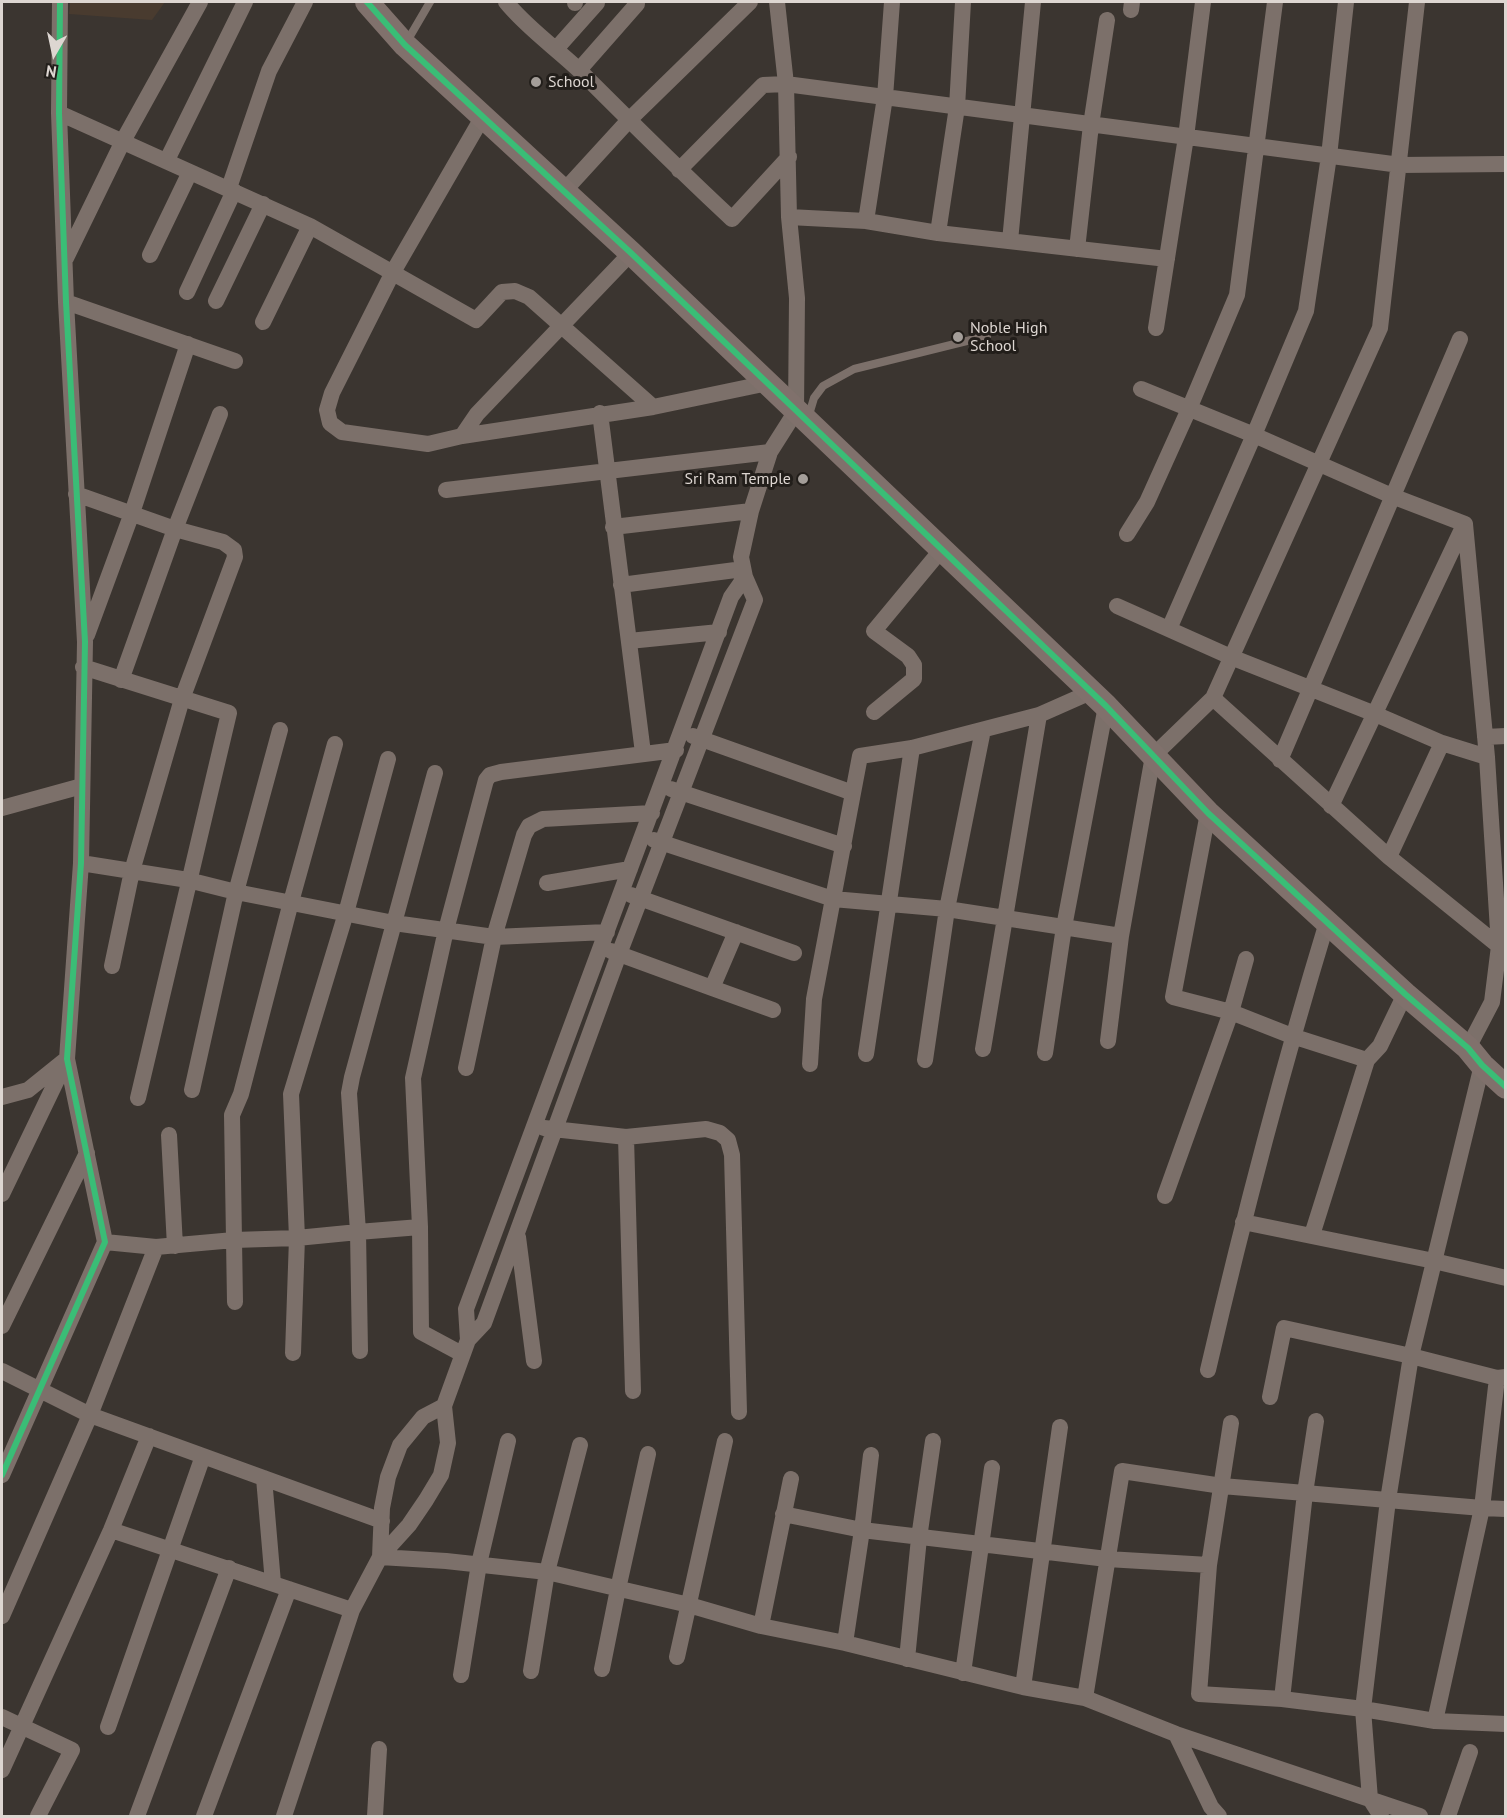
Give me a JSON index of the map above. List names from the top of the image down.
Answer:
{
  "places": ["School", "Noble High School", "Sri Ram Temple"],
  "north": "bottom"
}
